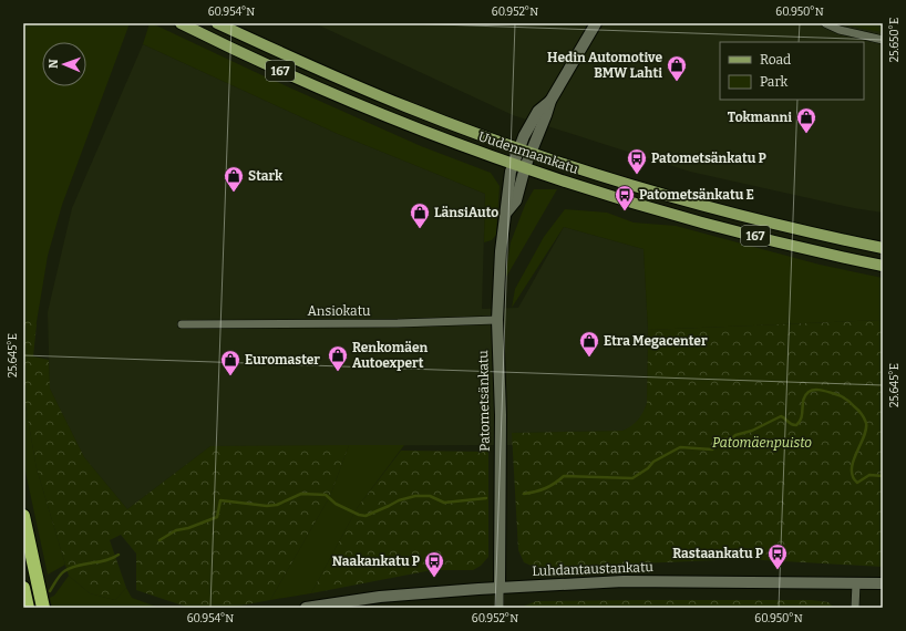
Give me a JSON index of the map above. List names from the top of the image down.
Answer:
{
  "streets": {
    "main road": ["167", "Uudenmaankatu"],
    "street": ["Ansiokatu", "Patometsänkatu", "Luhdantaustankatu"]
  },
  "crossings": [
    ["Uudenmaankatu", "Patometsänkatu"],
    ["Ansiokatu", "Patometsänkatu"],
    ["Patometsänkatu", "Luhdantaustankatu"]
  ],
  "parks": ["Patomäenpuisto"],
  "places": {
    "shop": [
      "Hedin Automotive BMW Lahti",
      "Tokmanni",
      "Stark",
      "LänsiAuto",
      "Etra Megacenter",
      "Renkomäen Autoexpert",
      "Euromaster"
    ],
    "bus stop": [
      "Patometsänkatu P",
      "Patometsänkatu E",
      "Rastaankatu P",
      "Naakankatu P"
    ]
  },
  "legend": ["Road", "Park"],
  "north": "left",
  "coordinates": [
    "60.954°N",
    "60.952°N",
    "60.950°N",
    "25.650°E",
    "25.645°E"
  ]
}
